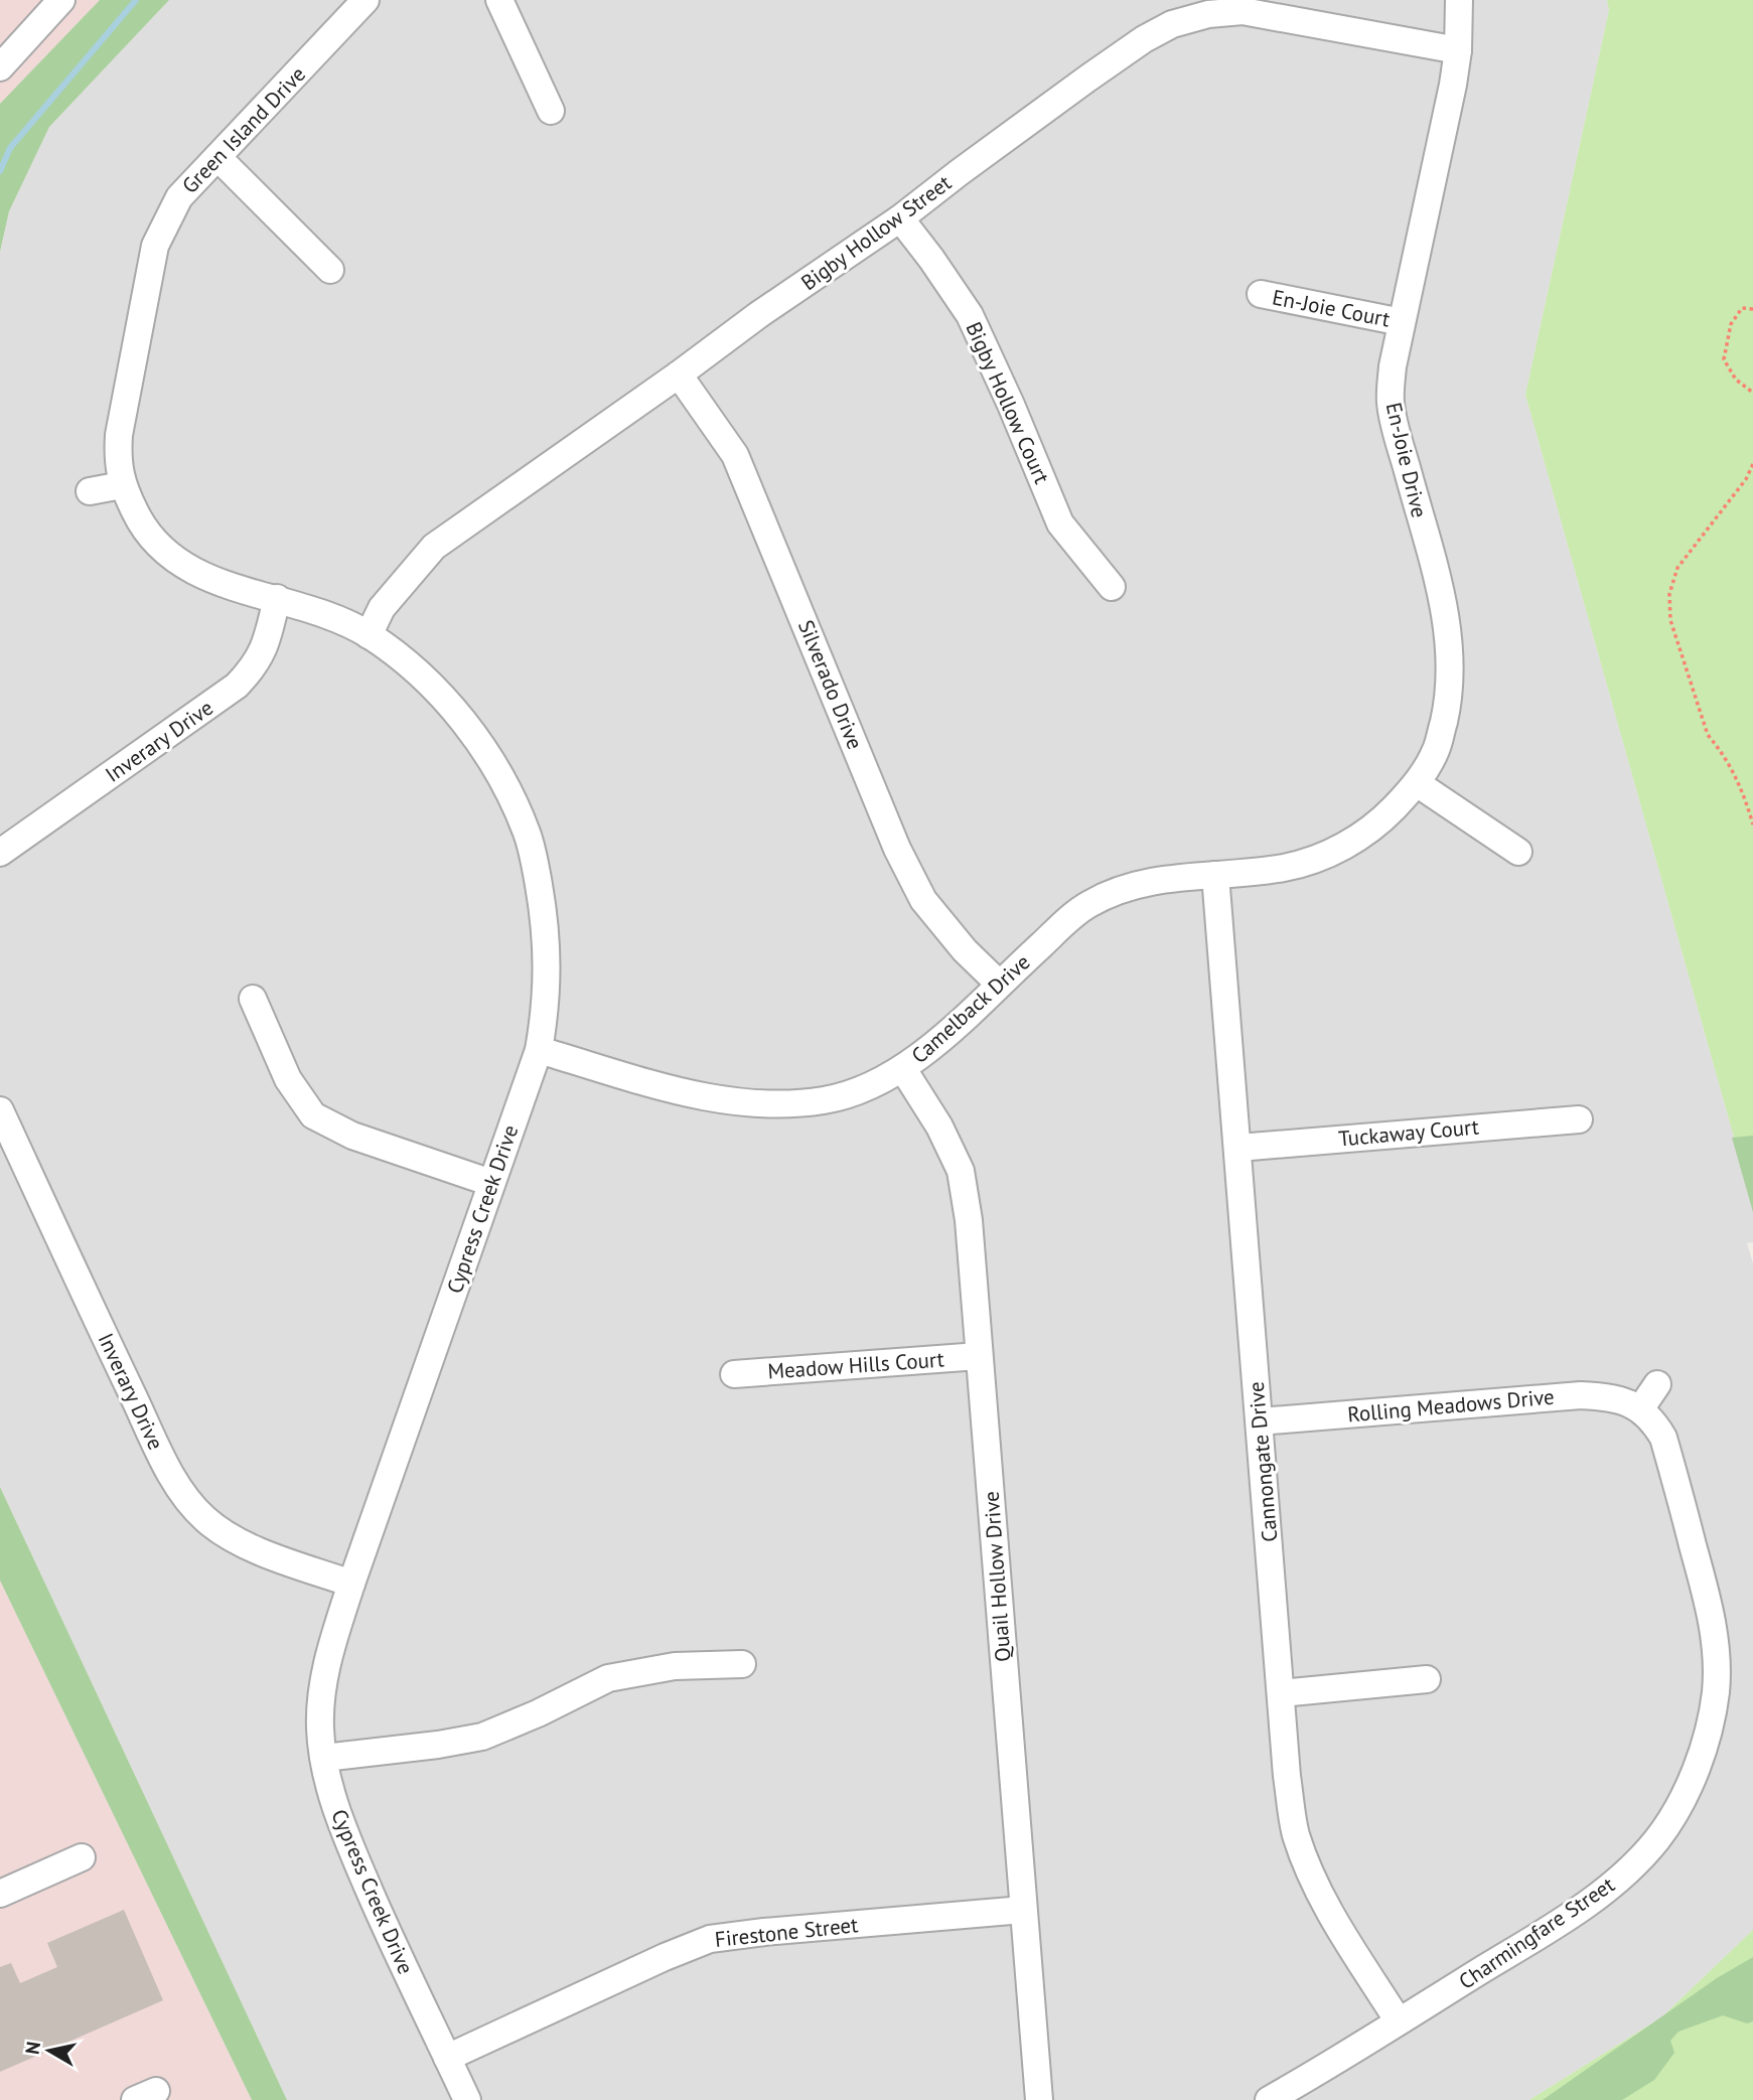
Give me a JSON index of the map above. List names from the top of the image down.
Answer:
{
  "streets": {
    "street": [
      "Green Island Drive",
      "Bigby Hollow Street",
      "En-Joie Court",
      "Bigby Hollow Court",
      "En-Joie Drive",
      "Silverado Drive",
      "Inverary Drive",
      "Camelback Drive",
      "Tuckaway Court",
      "Cypress Creek Drive",
      "Meadow Hills Court",
      "Rolling Meadows Drive",
      "Cannongate Drive",
      "Quail Hollow Drive",
      "Firestone Street",
      "Charmingfare Street"
    ]
  },
  "crossings": [
    ["Green Island Drive", "Cypress Creek Drive"],
    ["Bigby Hollow Street", "Bigby Hollow Court"],
    ["Bigby Hollow Street", "En-Joie Drive"],
    ["Bigby Hollow Street", "Silverado Drive"],
    ["Bigby Hollow Street", "Cypress Creek Drive"],
    ["En-Joie Court", "En-Joie Drive"],
    ["En-Joie Drive", "Camelback Drive"],
    ["Silverado Drive", "Camelback Drive"],
    ["Inverary Drive", "Cypress Creek Drive"],
    ["Camelback Drive", "Cypress Creek Drive"],
    ["Camelback Drive", "Cannongate Drive"],
    ["Camelback Drive", "Quail Hollow Drive"],
    ["Tuckaway Court", "Cannongate Drive"],
    ["Cypress Creek Drive", "Firestone Street"],
    ["Meadow Hills Court", "Quail Hollow Drive"],
    ["Rolling Meadows Drive", "Cannongate Drive"],
    ["Rolling Meadows Drive", "Charmingfare Street"],
    ["Cannongate Drive", "Charmingfare Street"],
    ["Quail Hollow Drive", "Firestone Street"]
  ],
  "north": "left"
}
